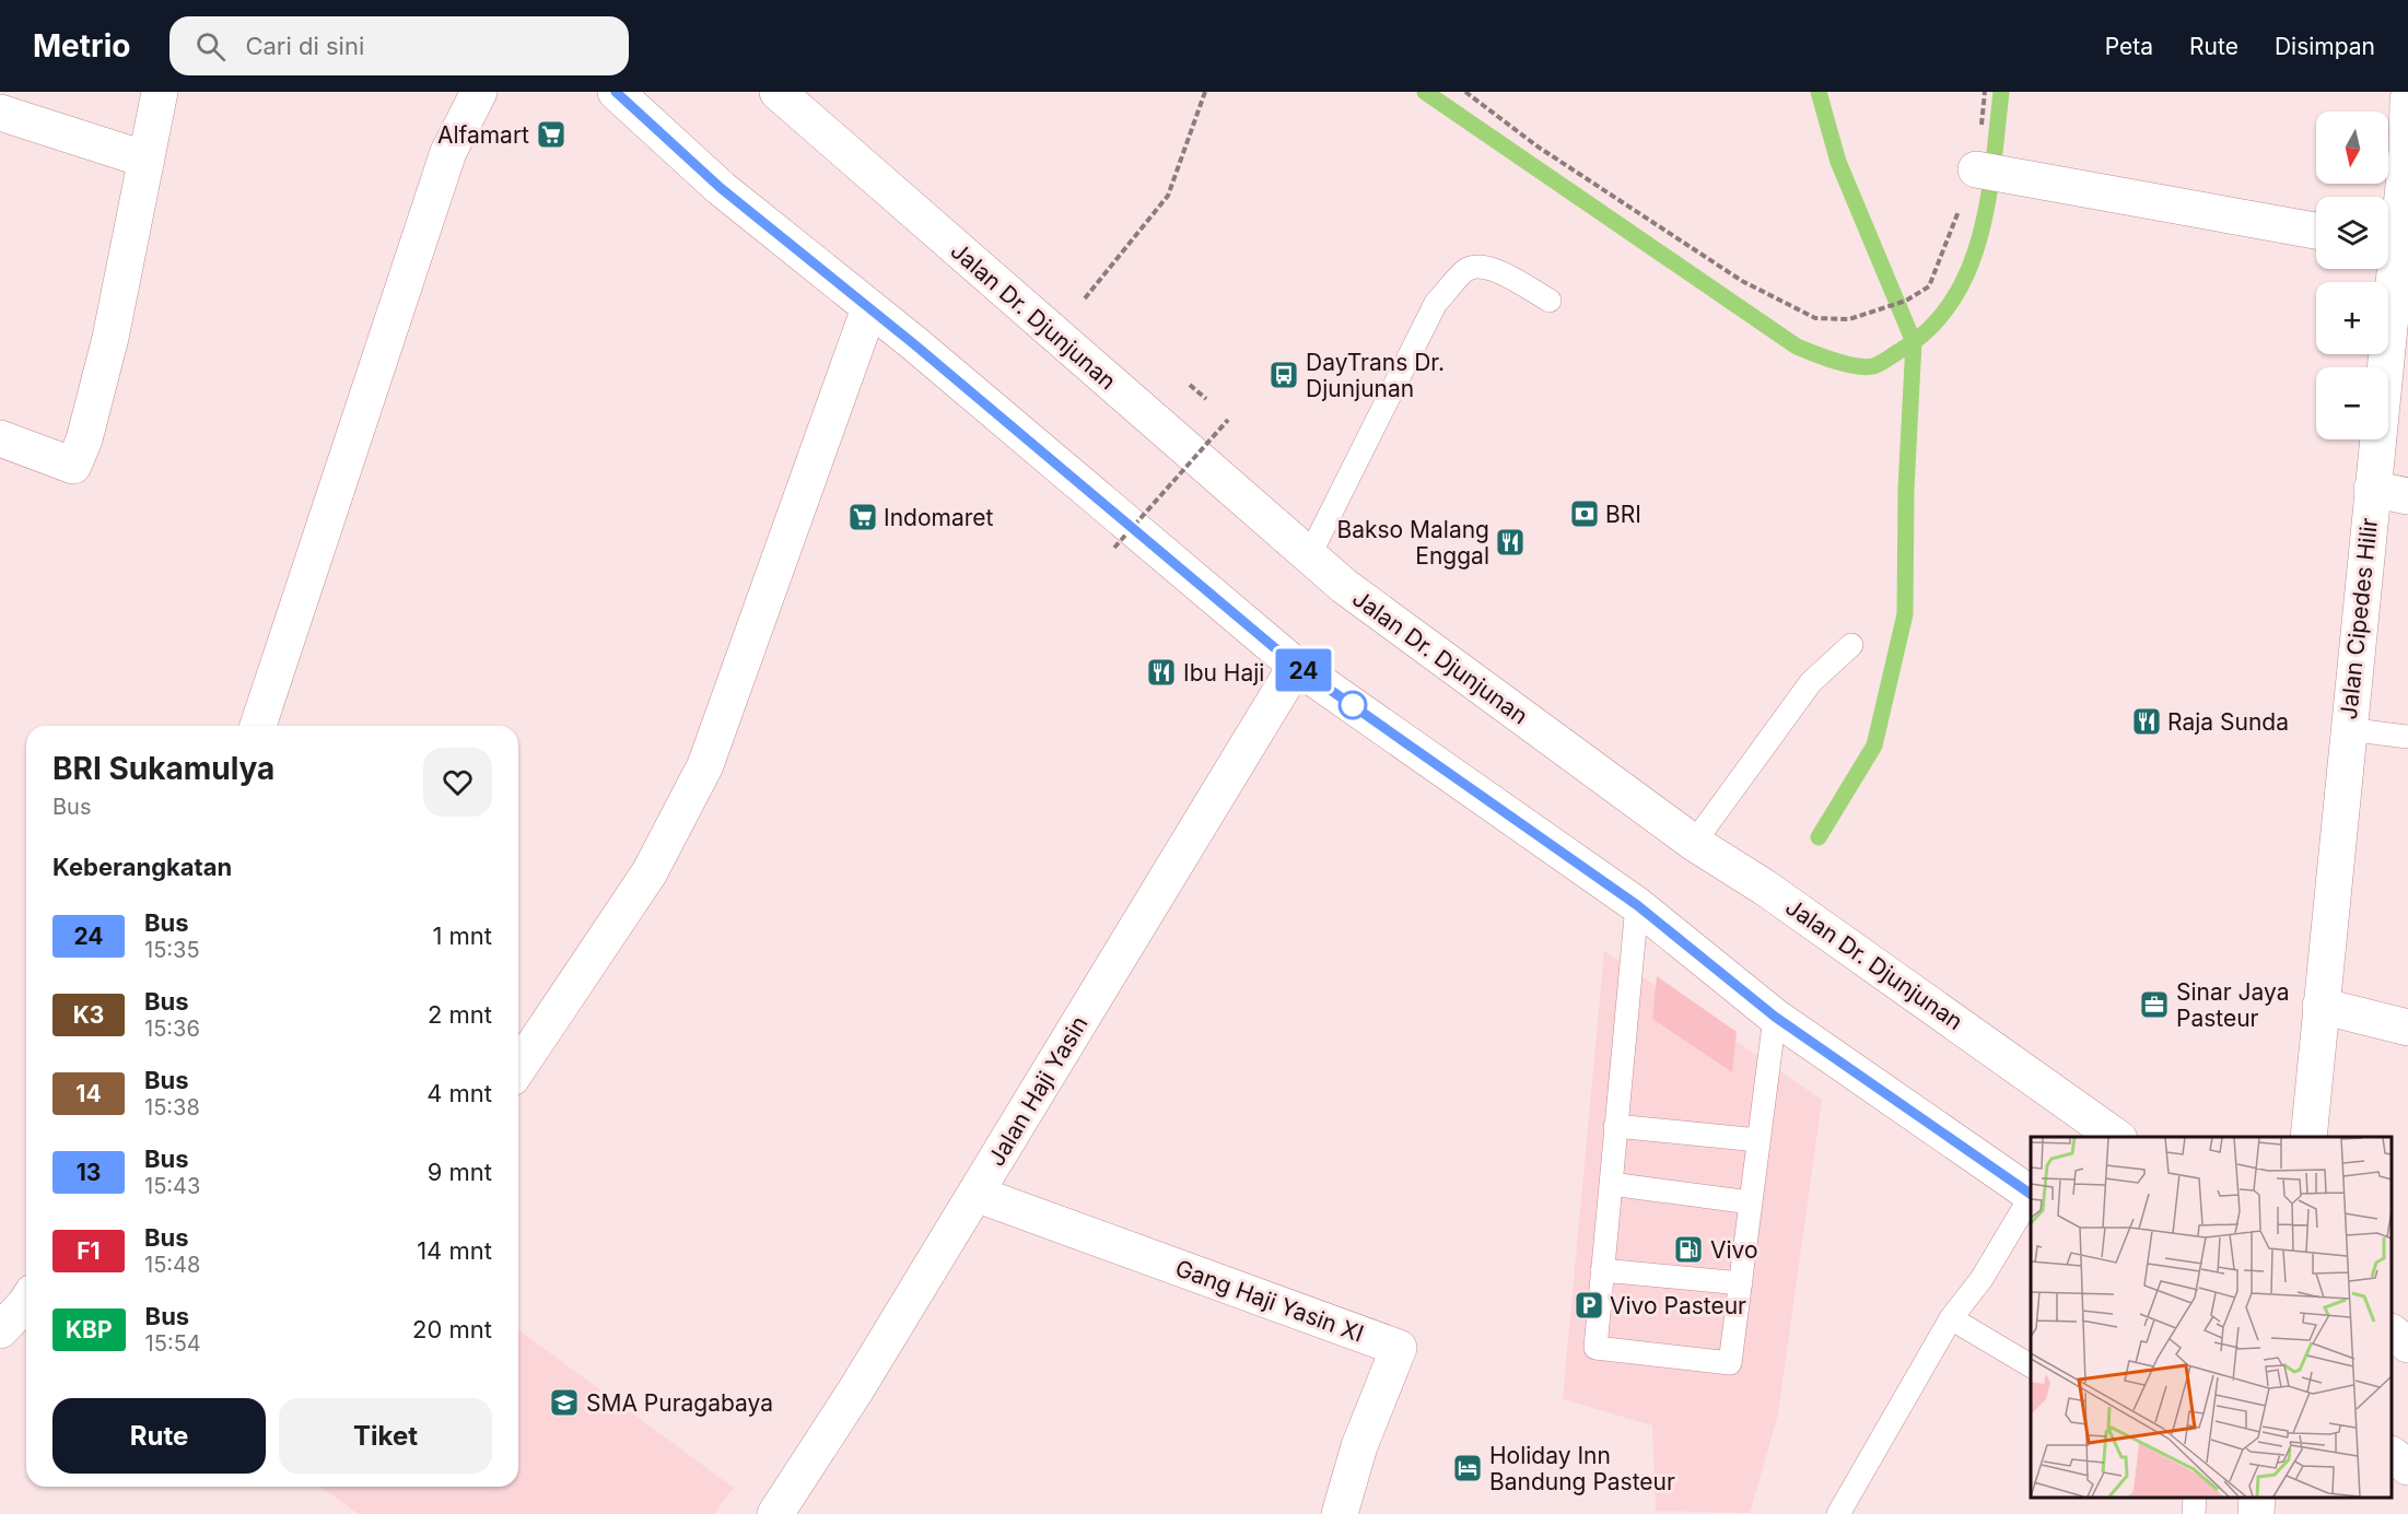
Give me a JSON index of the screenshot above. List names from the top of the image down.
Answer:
{
  "streets": {
    "main road": [
      "Jalan Dr. Djunjunan",
      "Jalan Cipedes Hilir",
      "Jalan Haji Yasin",
      "Gang Haji Yasin XI"
    ]
  },
  "crossings": [
    ["Jalan Haji Yasin", "Gang Haji Yasin XI"]
  ],
  "places": {
    "supermarket": ["Alfamart", "Indomaret"],
    "bus stop": ["DayTrans Dr. Djunjunan"],
    "bank": ["BRI"],
    "restaurant": ["Bakso Malang Enggal", "Ibu Haji", "Raja Sunda"],
    "office": ["Sinar Jaya Pasteur"],
    "fuel station": ["Vivo"],
    "parking": ["Vivo Pasteur"],
    "school or university": ["SMA Puragabaya"],
    "hotel": ["Holiday Inn Bandung Pasteur"]
  },
  "lines": ["bus line 24"],
  "north": "bottom",
  "page": {
    "header": "Metrio",
    "search": "Cari di sini",
    "nav": ["Peta", "Rute", "Disimpan"],
    "on_map": "24",
    "map_buttons": ["+", "−"],
    "heading": [
      ["BRI Sukamulya", "Bus"],
      "Keberangkatan"
    ],
    "list": [
      {
        "mark": "24",
        "name": "Bus",
        "note": "15:35",
        "value": "1 mnt"
      },
      {
        "mark": "K3",
        "name": "Bus",
        "note": "15:36",
        "value": "2 mnt"
      },
      {
        "mark": "14",
        "name": "Bus",
        "note": "15:38",
        "value": "4 mnt"
      },
      {
        "mark": "13",
        "name": "Bus",
        "note": "15:43",
        "value": "9 mnt"
      },
      {
        "mark": "F1",
        "name": "Bus",
        "note": "15:48",
        "value": "14 mnt"
      },
      {
        "mark": "KBP",
        "name": "Bus",
        "note": "15:54",
        "value": "20 mnt"
      }
    ],
    "buttons": ["Rute", "Tiket"]
  }
}
